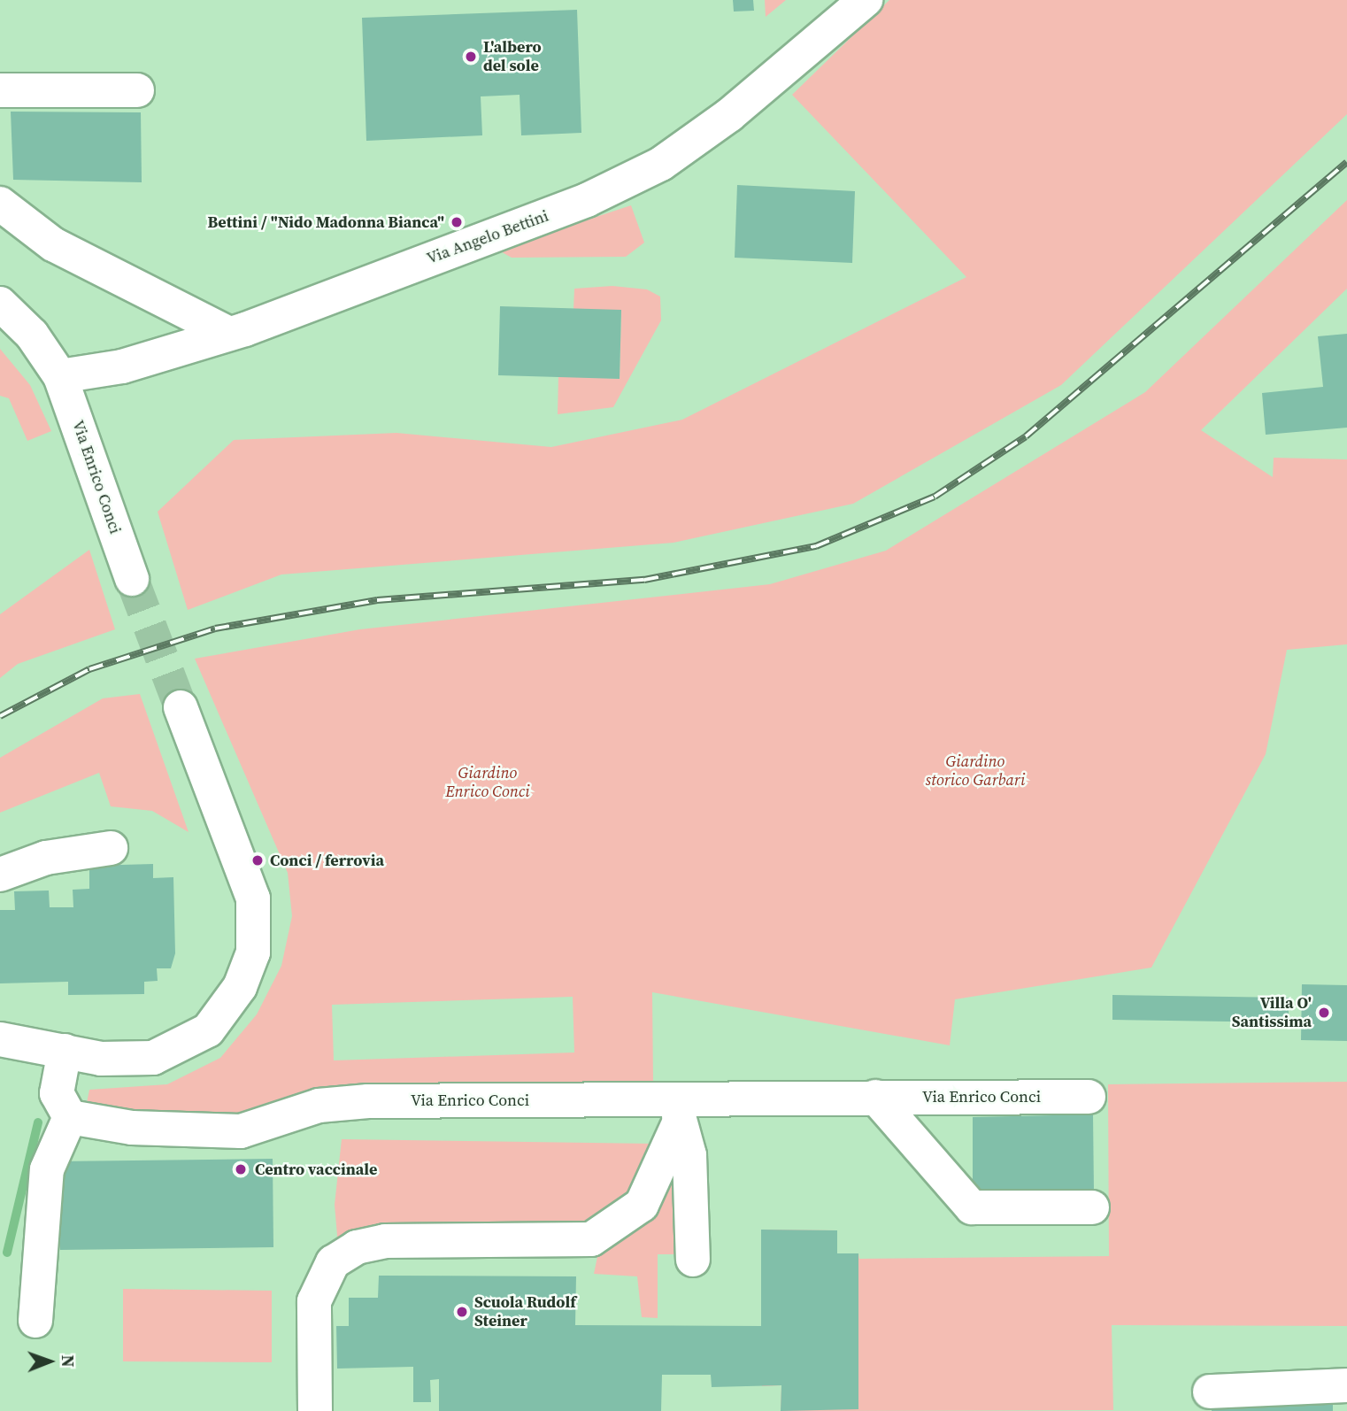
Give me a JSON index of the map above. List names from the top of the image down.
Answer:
{
  "streets": {
    "street": ["Via Angelo Bettini", "Via Enrico Conci"]
  },
  "crossings": [
    ["Via Angelo Bettini", "Via Enrico Conci"]
  ],
  "parks": ["Giardino storico Garbari", "Giardino Enrico Conci"],
  "places": [
    "L'albero del sole",
    "Bettini / \"Nido Madonna Bianca\"",
    "Conci / ferrovia",
    "Villa O' Santissima",
    "Centro vaccinale",
    "Scuola Rudolf Steiner"
  ],
  "north": "right"
}
